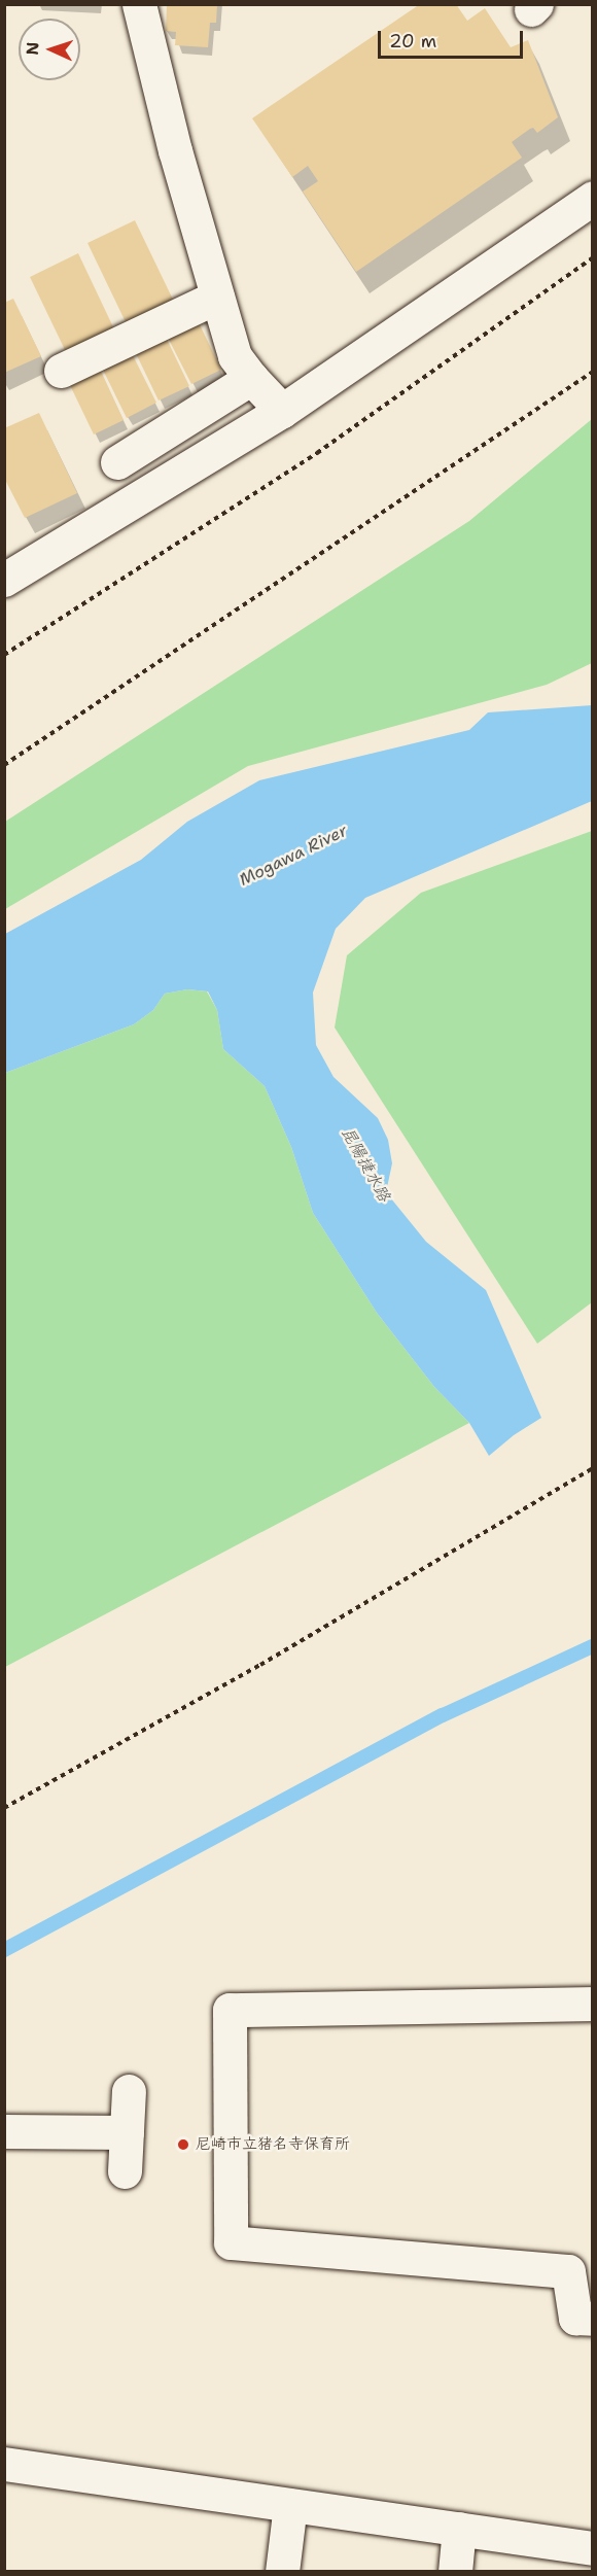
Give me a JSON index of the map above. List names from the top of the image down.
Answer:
{
  "water": ["Mogawa River", "昆陽捷水路"],
  "places": ["尼崎市立猪名寺保育所"],
  "scale_bar": "20 m",
  "north": "left"
}
